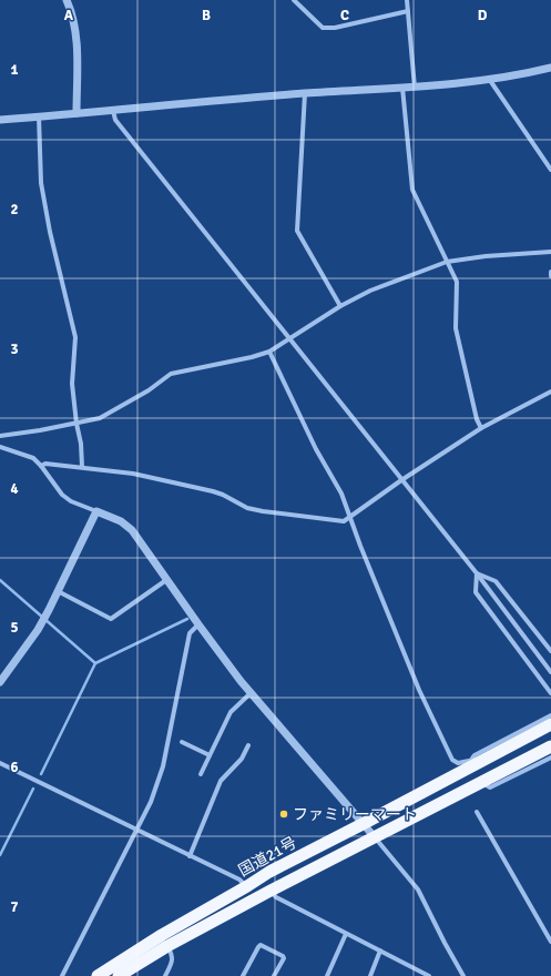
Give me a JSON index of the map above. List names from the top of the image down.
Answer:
{
  "streets": {
    "highway": ["国道21号"]
  },
  "places": ["ファミリーマート"],
  "grid": {
    "columns": [
      "A",
      "B",
      "C",
      "D"
    ],
    "rows": [
      "1",
      "2",
      "3",
      "4",
      "5",
      "6",
      "7"
    ]
  }
}
